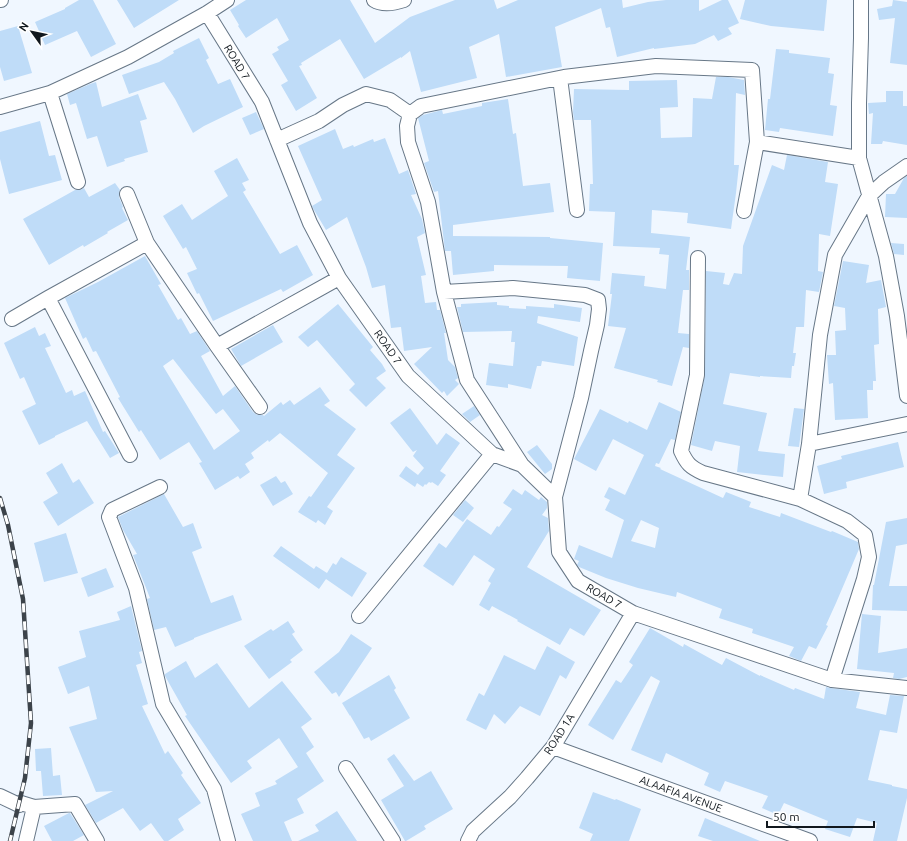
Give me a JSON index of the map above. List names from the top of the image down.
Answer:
{
  "streets": {
    "street": ["ROAD 7", "ROAD 1A", "ALAAFIA AVENUE"]
  },
  "crossings": [
    ["ROAD 7", "ROAD 1A"],
    ["ROAD 1A", "ALAAFIA AVENUE"]
  ],
  "scale_bar": "50 m",
  "north": "top left"
}
